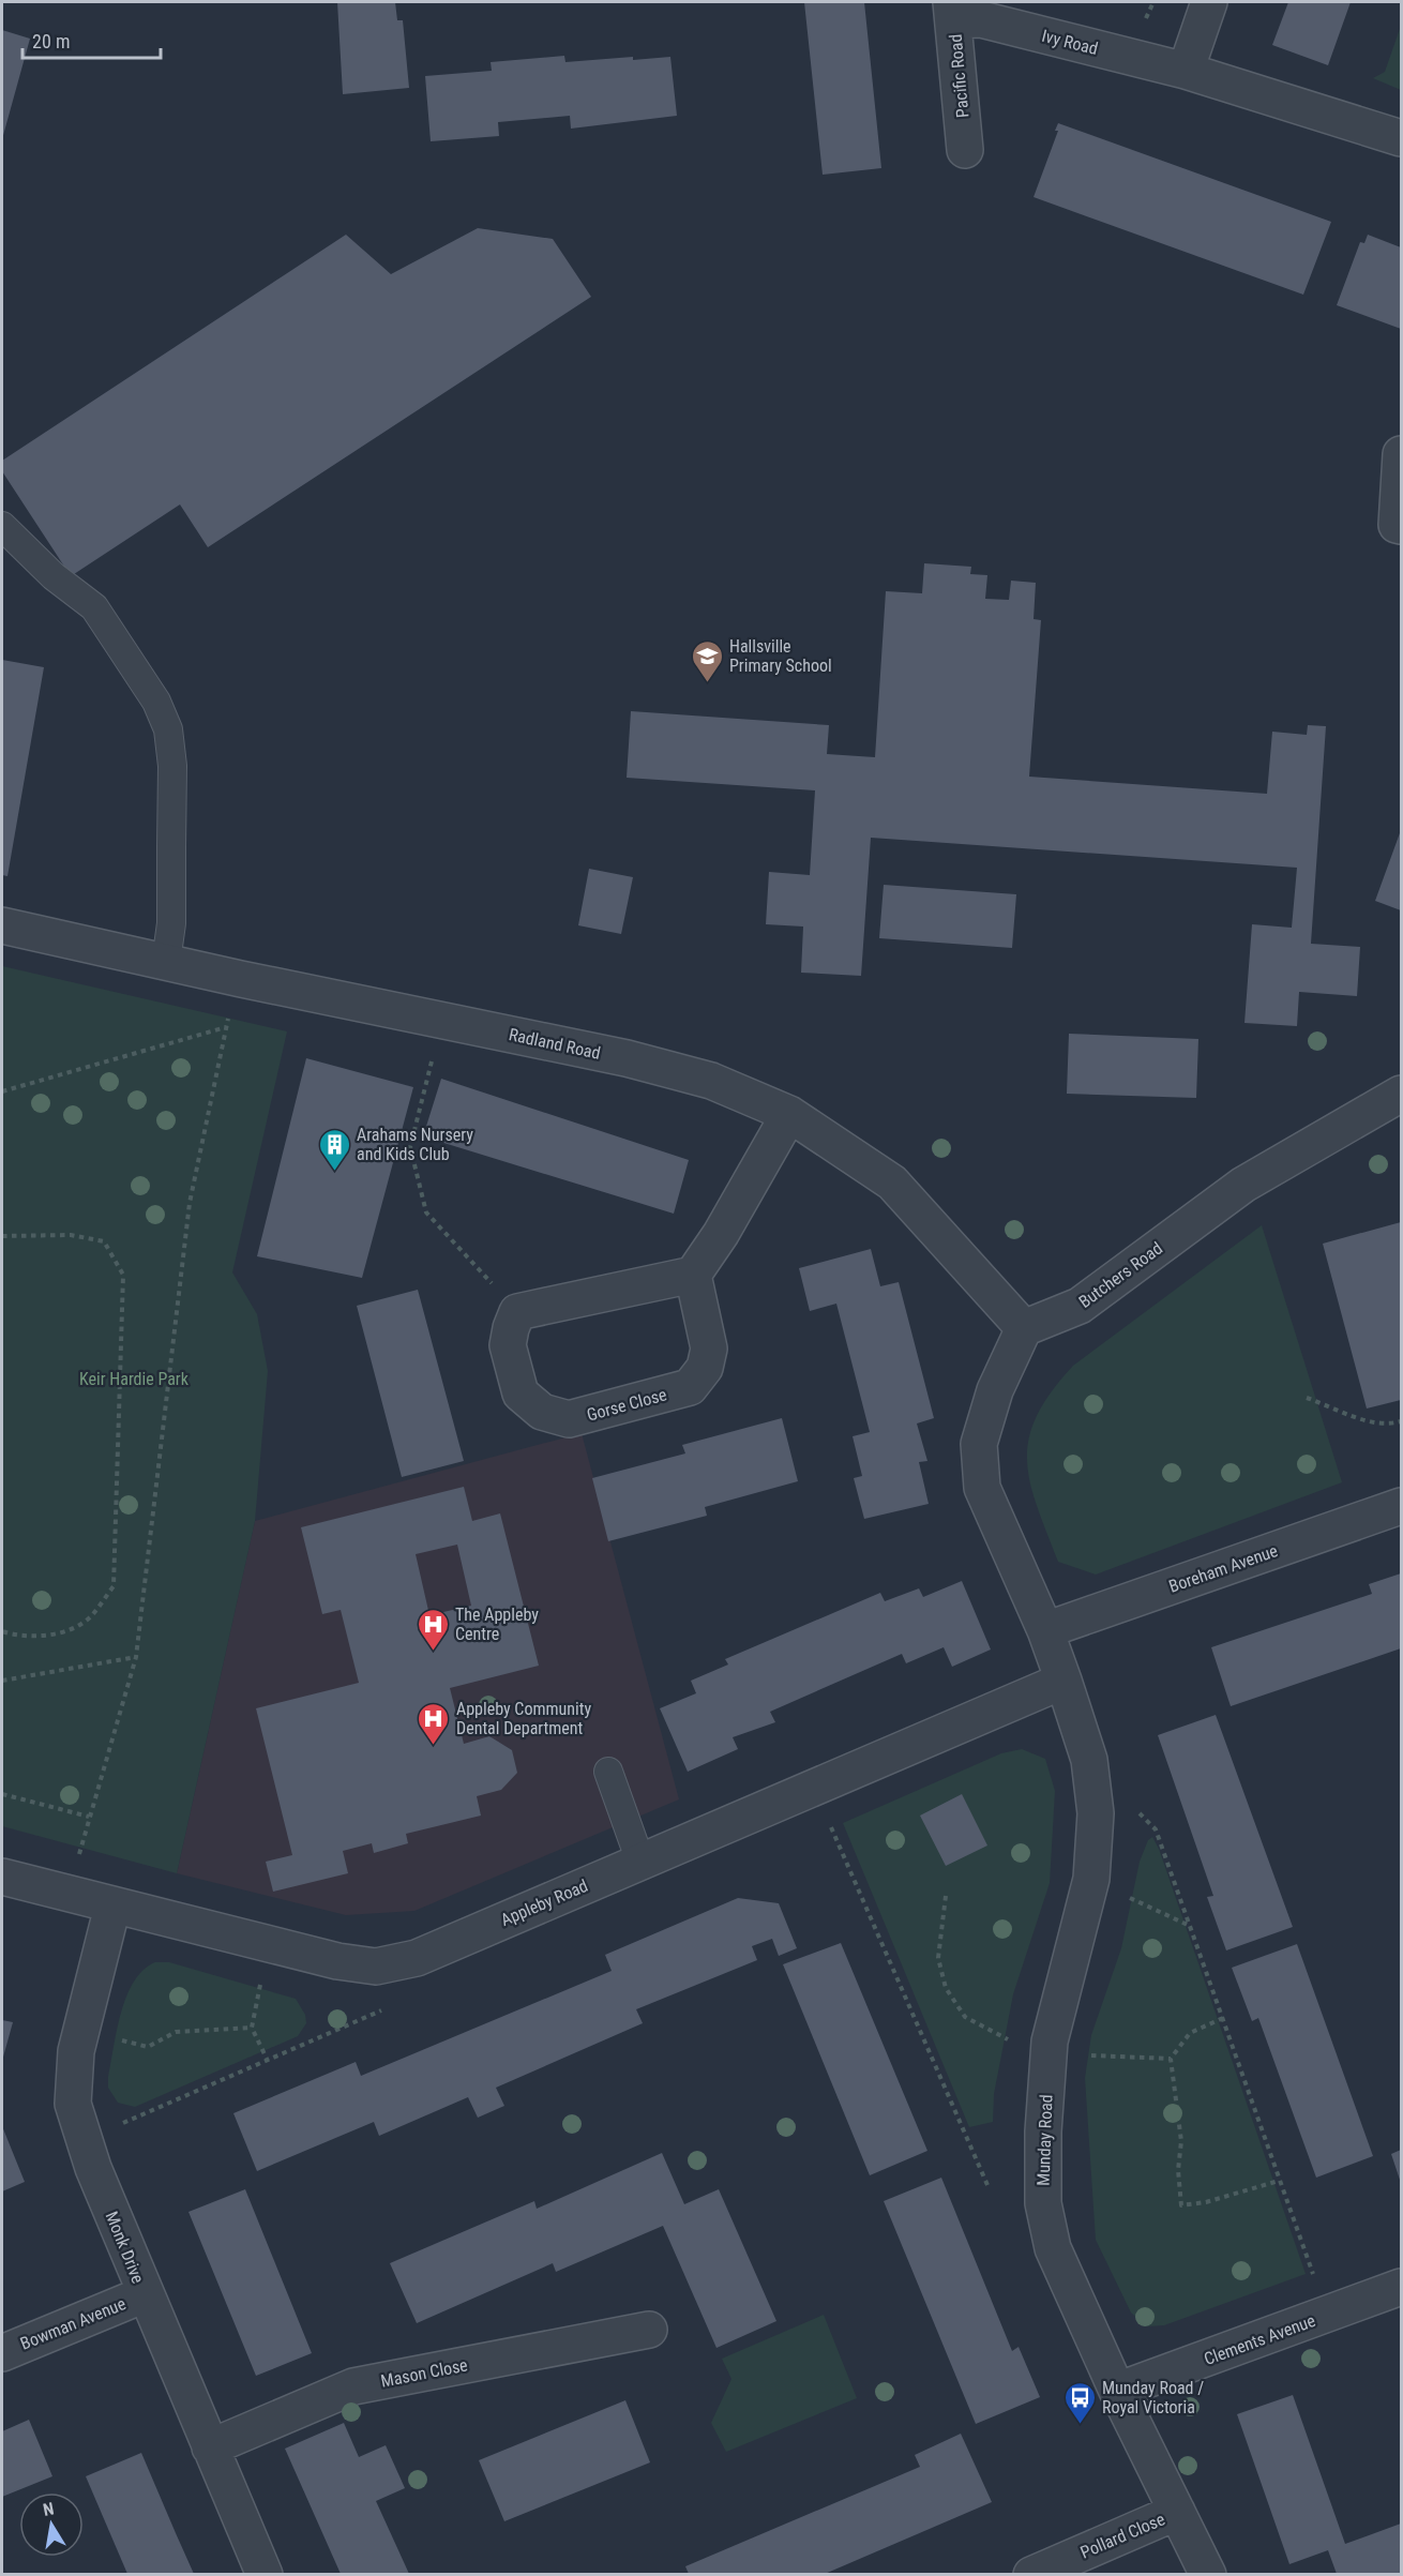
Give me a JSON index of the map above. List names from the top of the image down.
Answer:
{
  "streets": {
    "street": [
      "Ivy Road",
      "Pacific Road",
      "Radland Road",
      "Butchers Road",
      "Gorse Close",
      "Boreham Avenue",
      "Appleby Road",
      "Munday Road",
      "Monk Drive",
      "Bowman Avenue",
      "Clements Avenue",
      "Mason Close",
      "Pollard Close"
    ]
  },
  "crossings": [
    ["Ivy Road", "Pacific Road"],
    ["Radland Road", "Butchers Road"],
    ["Appleby Road", "Munday Road"],
    ["Appleby Road", "Monk Drive"],
    ["Munday Road", "Clements Avenue"],
    ["Munday Road", "Pollard Close"],
    ["Monk Drive", "Bowman Avenue"],
    ["Monk Drive", "Mason Close"]
  ],
  "parks": ["Keir Hardie Park"],
  "places": {
    "school or university": ["Hallsville Primary School"],
    "building": ["Arahams Nursery and Kids Club"],
    "hospital": ["The Appleby Centre", "Appleby Community Dental Department"],
    "bus stop": ["Munday Road / Royal Victoria"]
  },
  "scale_bar": "20 m",
  "north": "top"
}
